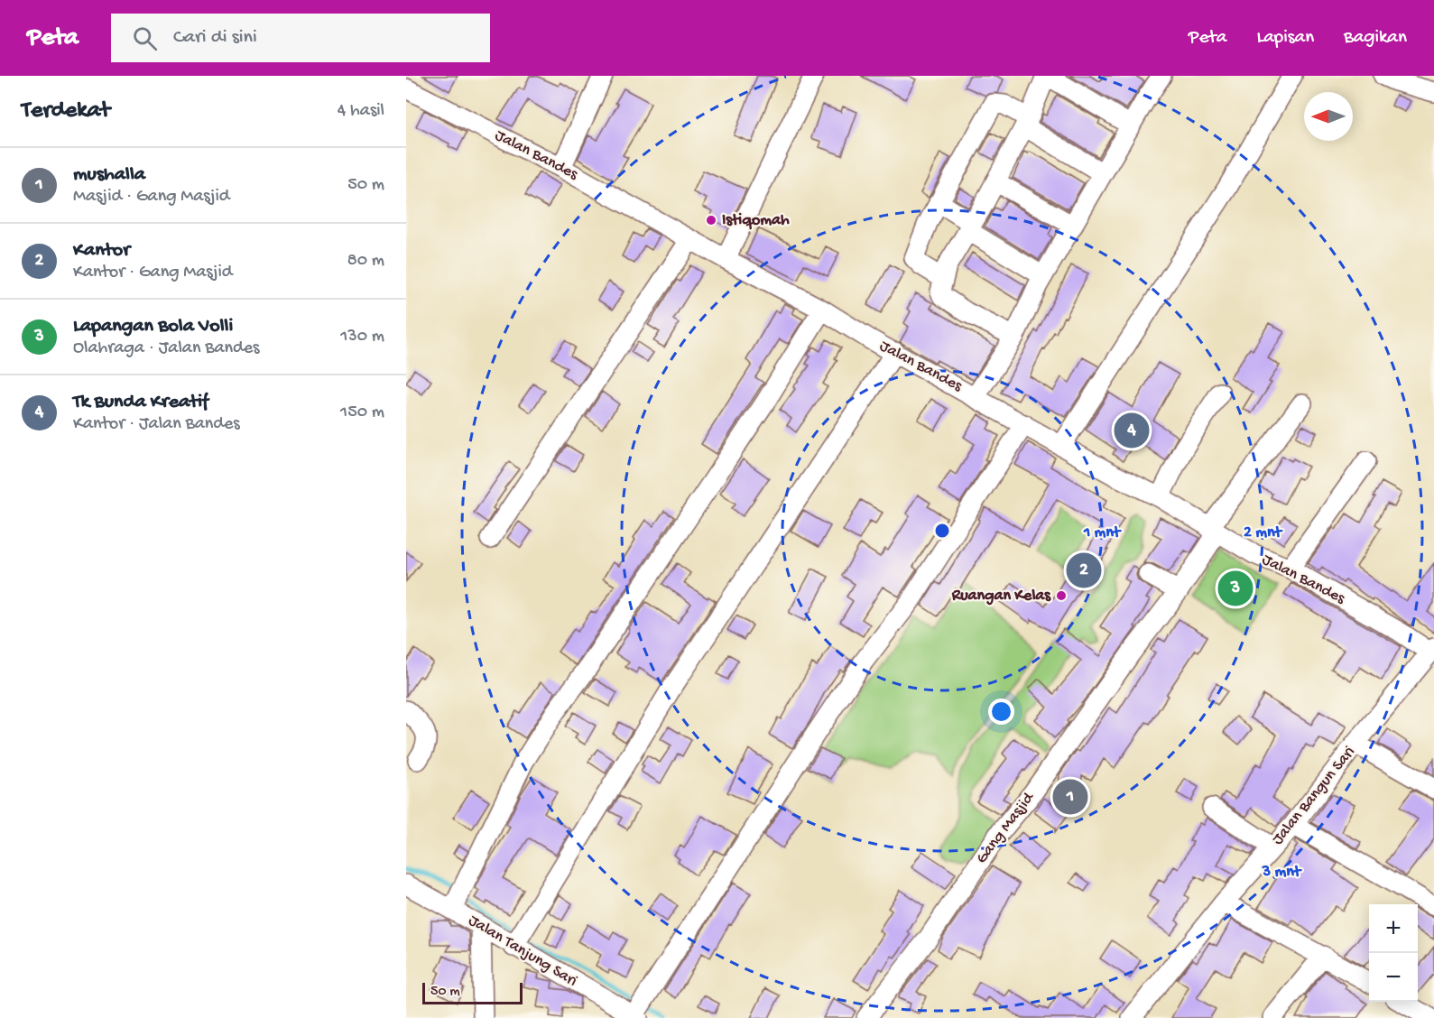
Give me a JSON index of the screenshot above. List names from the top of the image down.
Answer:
{
  "streets": {
    "street": [
      "Jalan Bandes",
      "Jalan Bangun Sari",
      "Gang Masjid",
      "Jalan Tanjung Sari"
    ]
  },
  "crossings": [
    ["Jalan Bandes", "Jalan Bangun Sari"],
    ["Jalan Bandes", "Gang Masjid"]
  ],
  "places": ["Istiqomah", "Ruangan Kelas"],
  "scale_bar": "50 m",
  "north": "left",
  "page": {
    "header": "Peta",
    "search": "Cari di sini",
    "nav": ["Peta", "Lapisan", "Bagikan"],
    "heading": ["Terdekat", "4 hasil"],
    "list": [
      {
        "mark": "1",
        "name": "mushalla",
        "note": "Masjid · Gang Masjid",
        "value": "50 m"
      },
      {
        "mark": "2",
        "name": "Kantor",
        "note": "Kantor · Gang Masjid",
        "value": "80 m"
      },
      {
        "mark": "3",
        "name": "Lapangan Bola Volli",
        "note": "Olahraga · Jalan Bandes",
        "value": "130 m"
      },
      {
        "mark": "4",
        "name": "Tk Bunda Kreatif",
        "note": "Kantor · Jalan Bandes",
        "value": "150 m"
      }
    ],
    "pins": [
      "4",
      "2",
      "3",
      "1"
    ],
    "map_buttons": ["+", "−"],
    "scale": "50 m"
  },
  "rings": ["1 mnt", "2 mnt", "3 mnt"]
}
